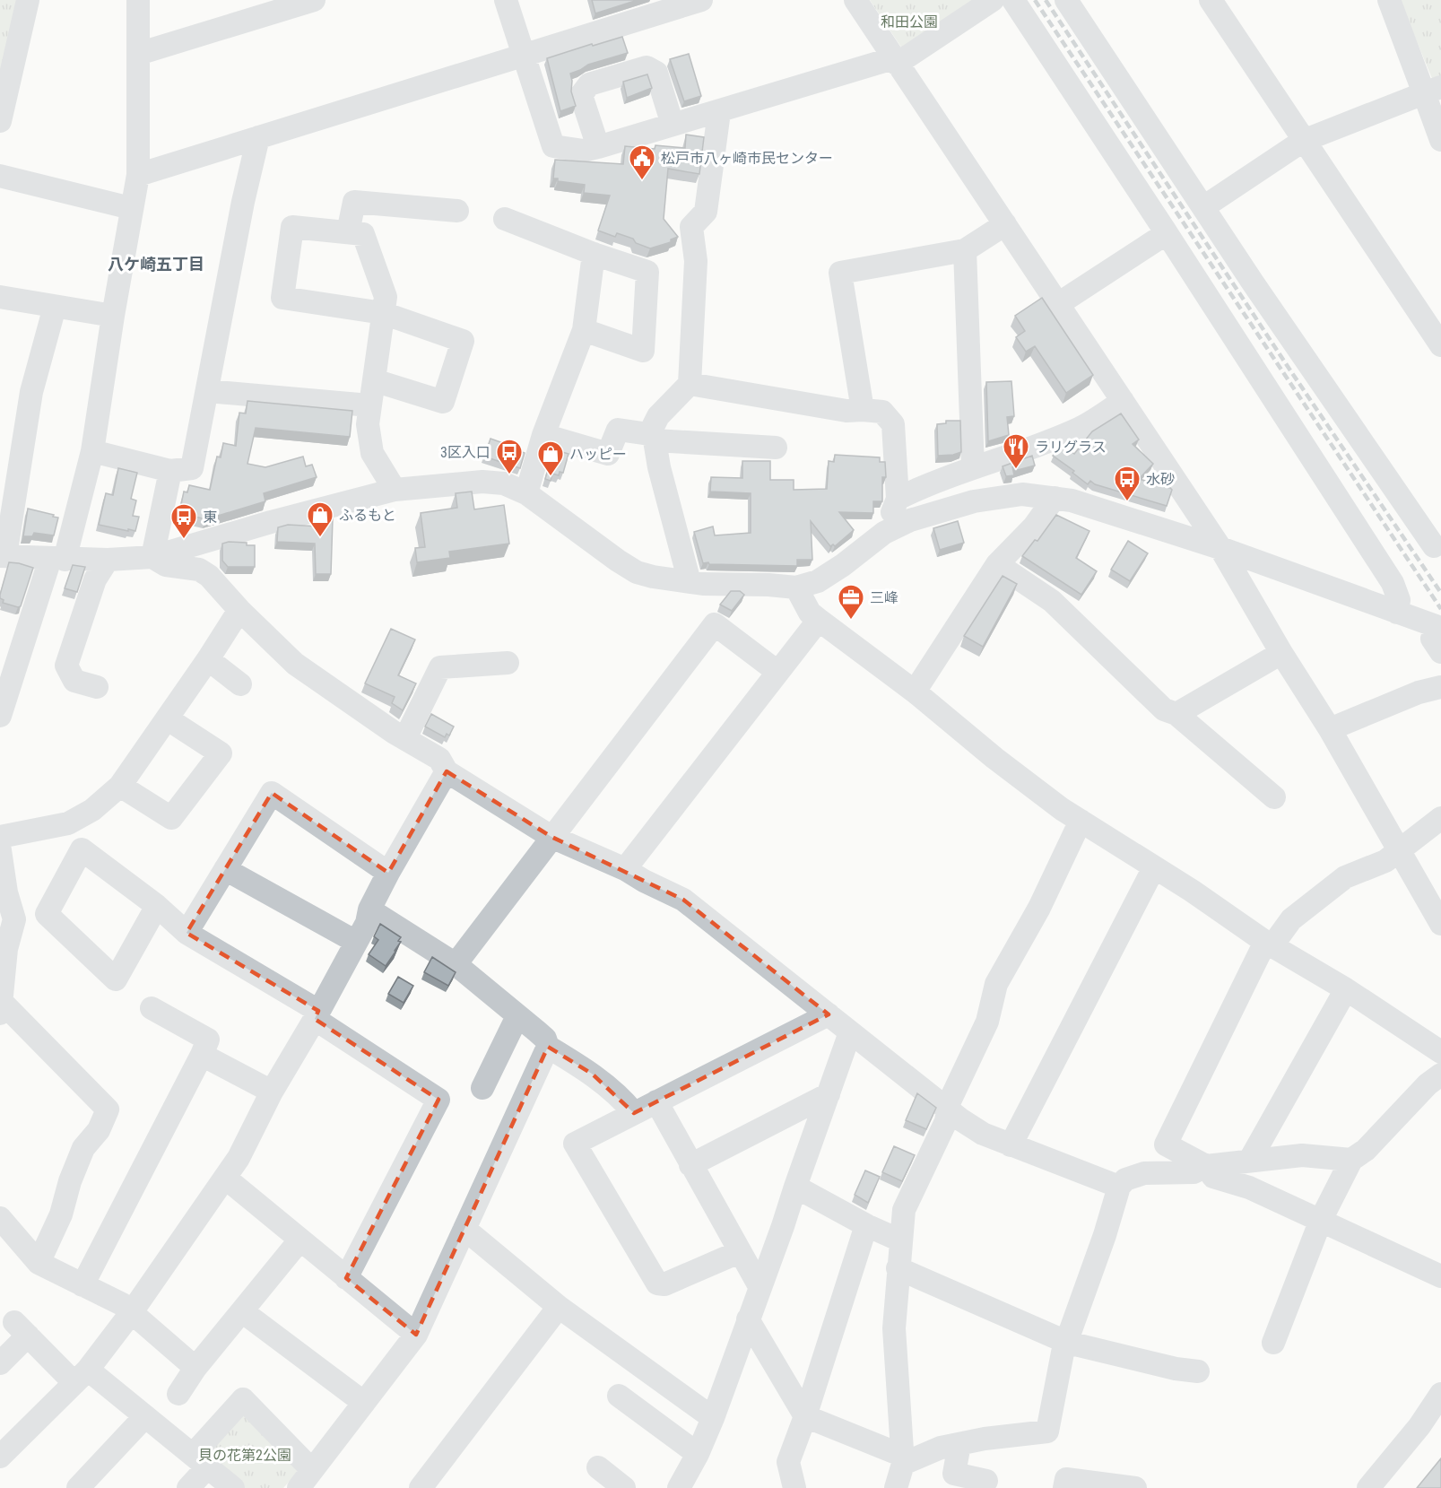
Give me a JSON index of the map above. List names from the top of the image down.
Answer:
{
  "districts": ["八ケ崎五丁目"],
  "parks": ["和田公園", "貝の花第2公園"],
  "places": {
    "public building": ["松戸市八ヶ崎市民センター"],
    "restaurant": ["ラリグラス"],
    "bus stop": ["3区入口", "水砂", "東"],
    "shop": ["ハッピー", "ふるもと"],
    "office": ["三峰"]
  }
}
